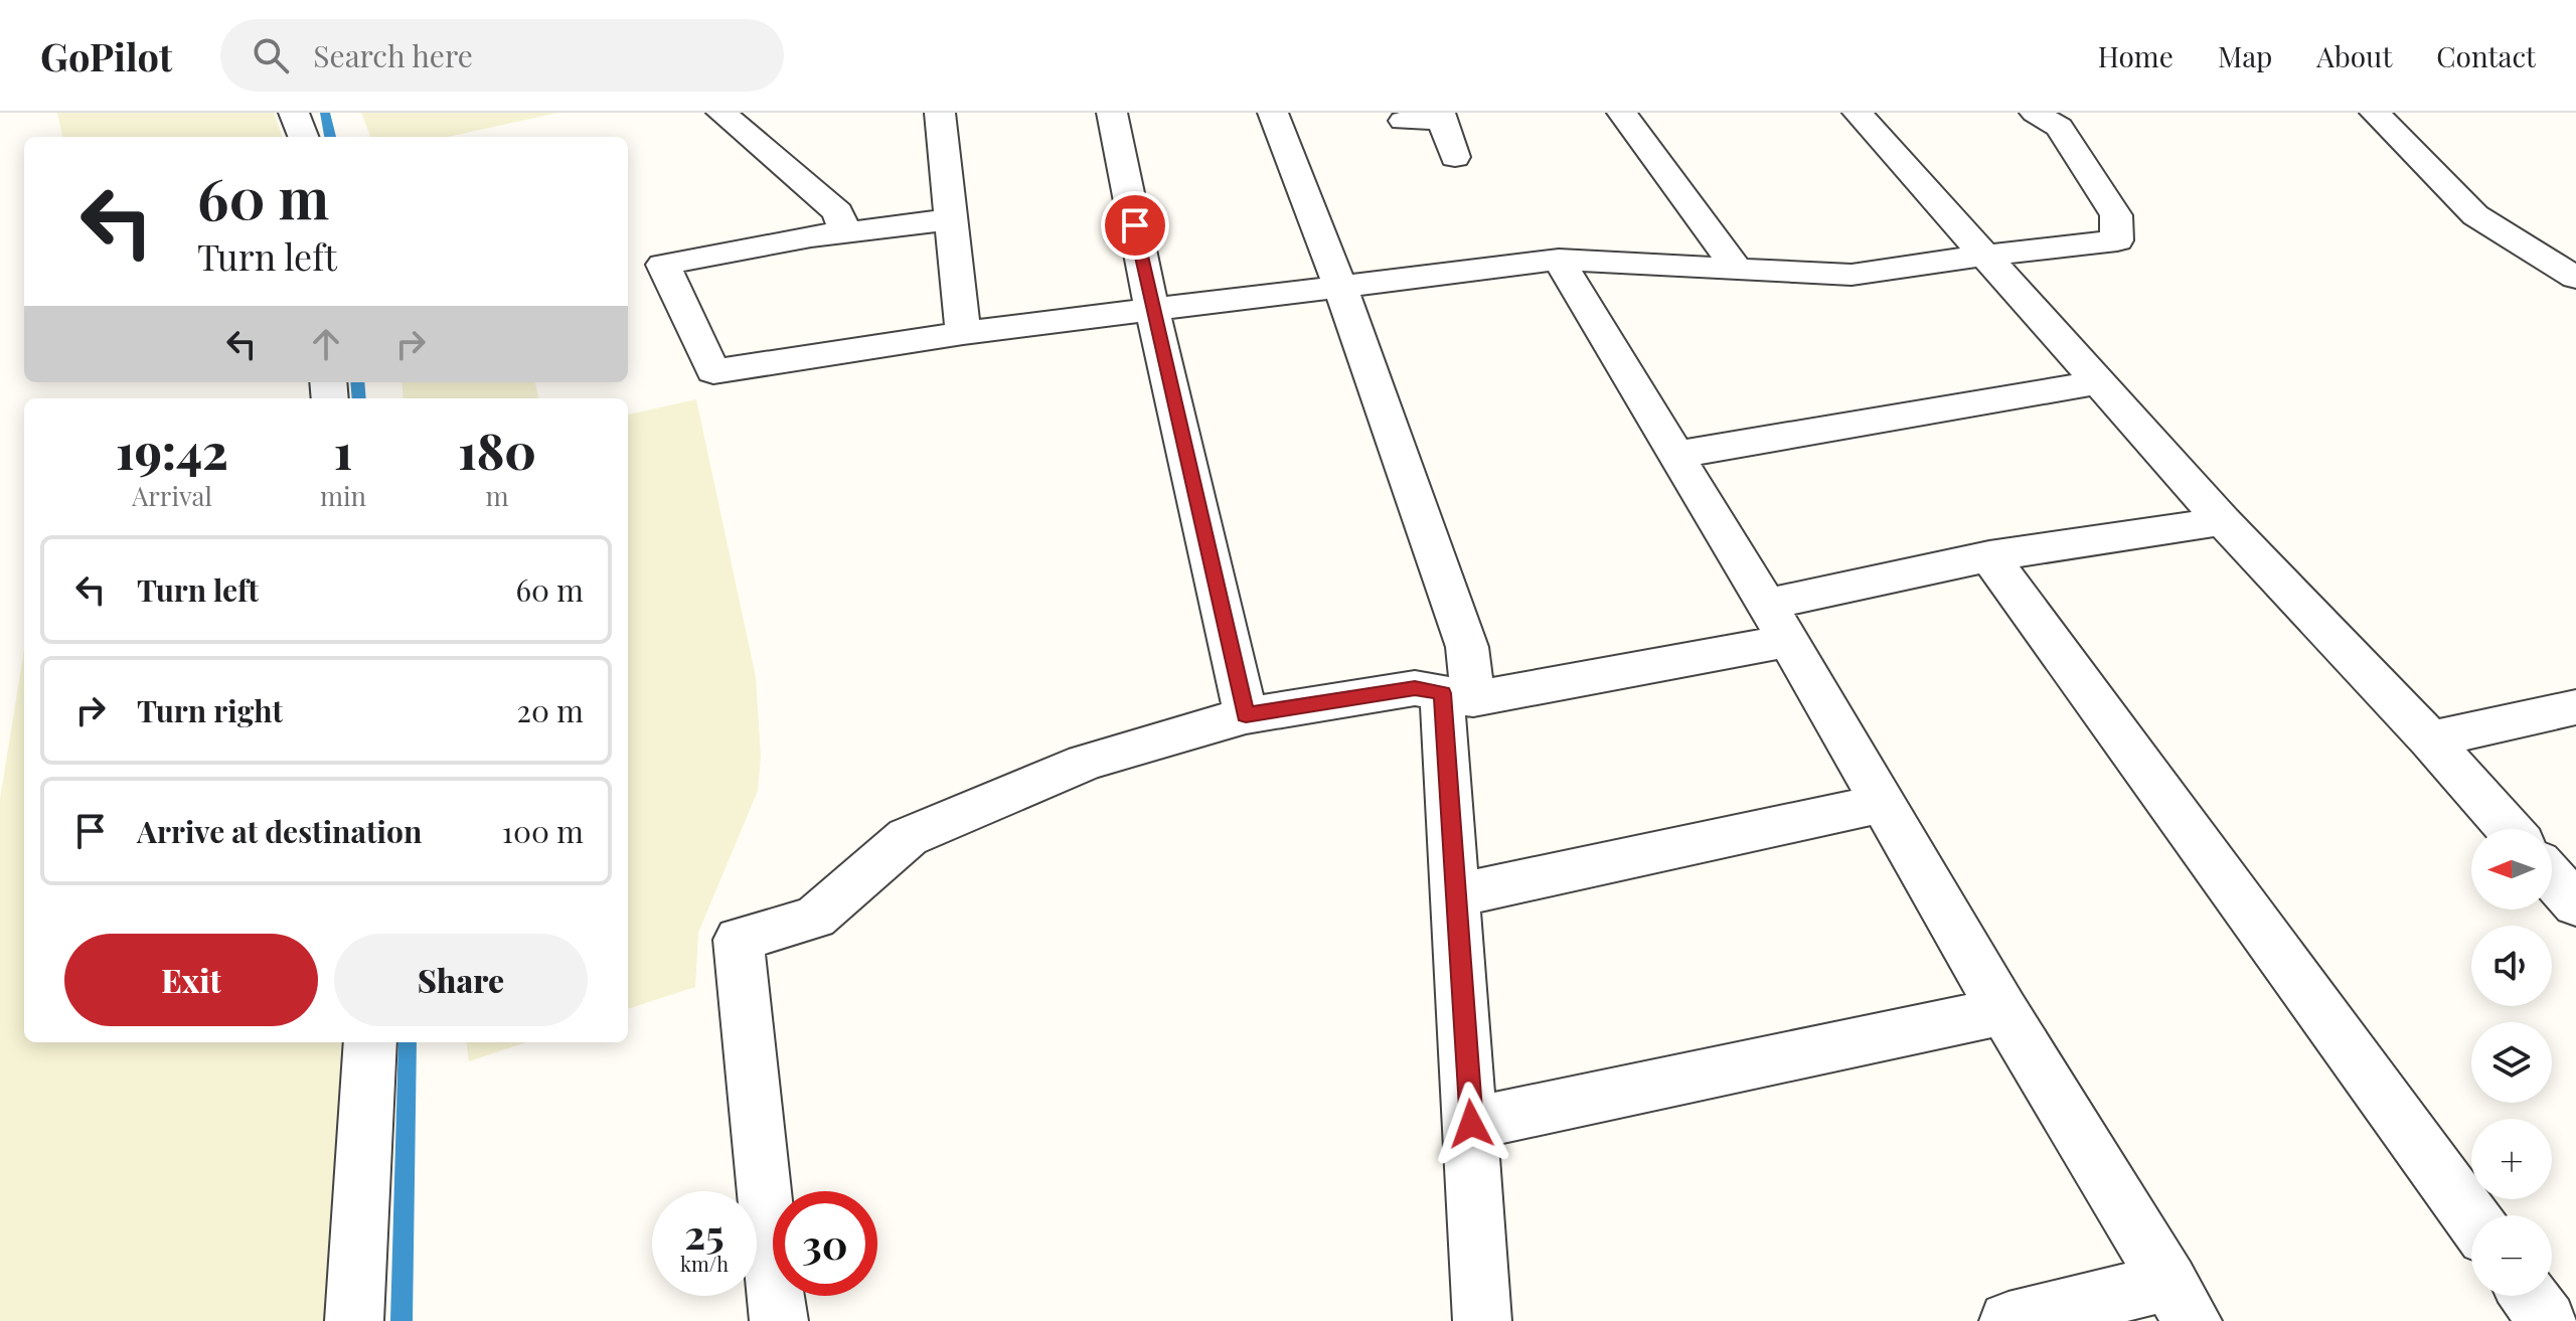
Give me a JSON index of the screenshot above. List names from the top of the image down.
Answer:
{
  "north": "left",
  "page": {
    "header": "GoPilot",
    "search": "Search here",
    "nav": [
      "Home",
      "Map",
      "About",
      "Contact"
    ],
    "turn": ["60 m", "Turn left"],
    "eta": [
      "19:42",
      "Arrival",
      "1",
      "min",
      "180",
      "m"
    ],
    "list": [
      {
        "name": "Turn left",
        "value": "60 m"
      },
      {
        "name": "Turn right",
        "value": "20 m"
      },
      {
        "name": "Arrive at destination",
        "value": "100 m"
      }
    ],
    "map_buttons": ["+", "−"],
    "buttons": ["Exit", "Share"],
    "speed": "25 km/h",
    "limit": "30"
  }
}
